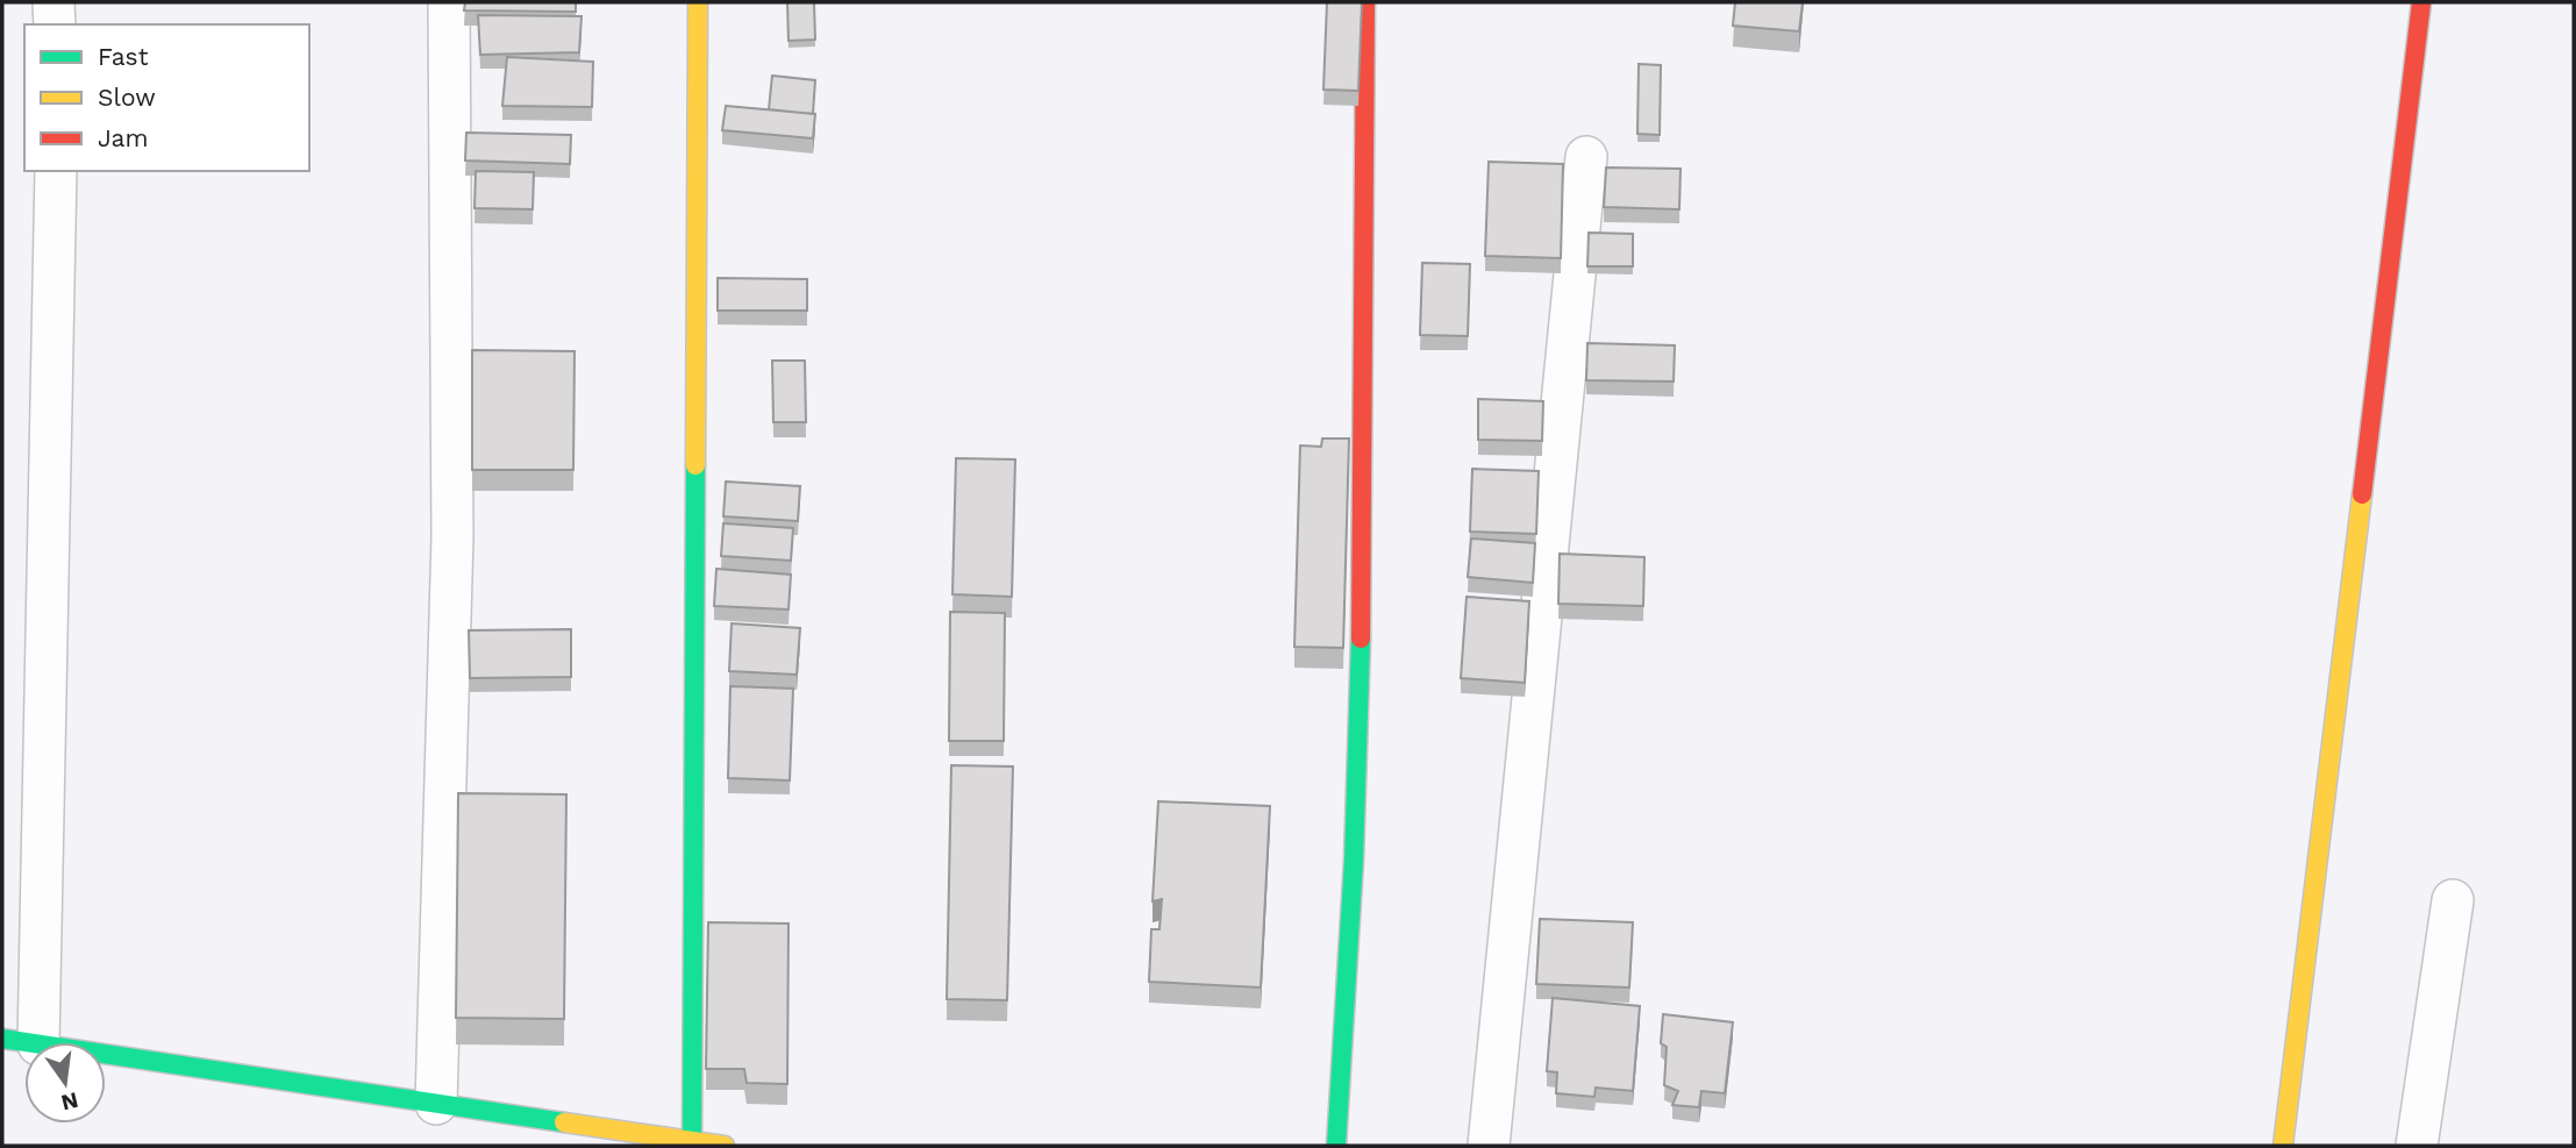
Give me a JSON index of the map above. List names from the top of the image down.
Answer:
{
  "legend": ["Fast", "Slow", "Jam"],
  "north": "bottom"
}
